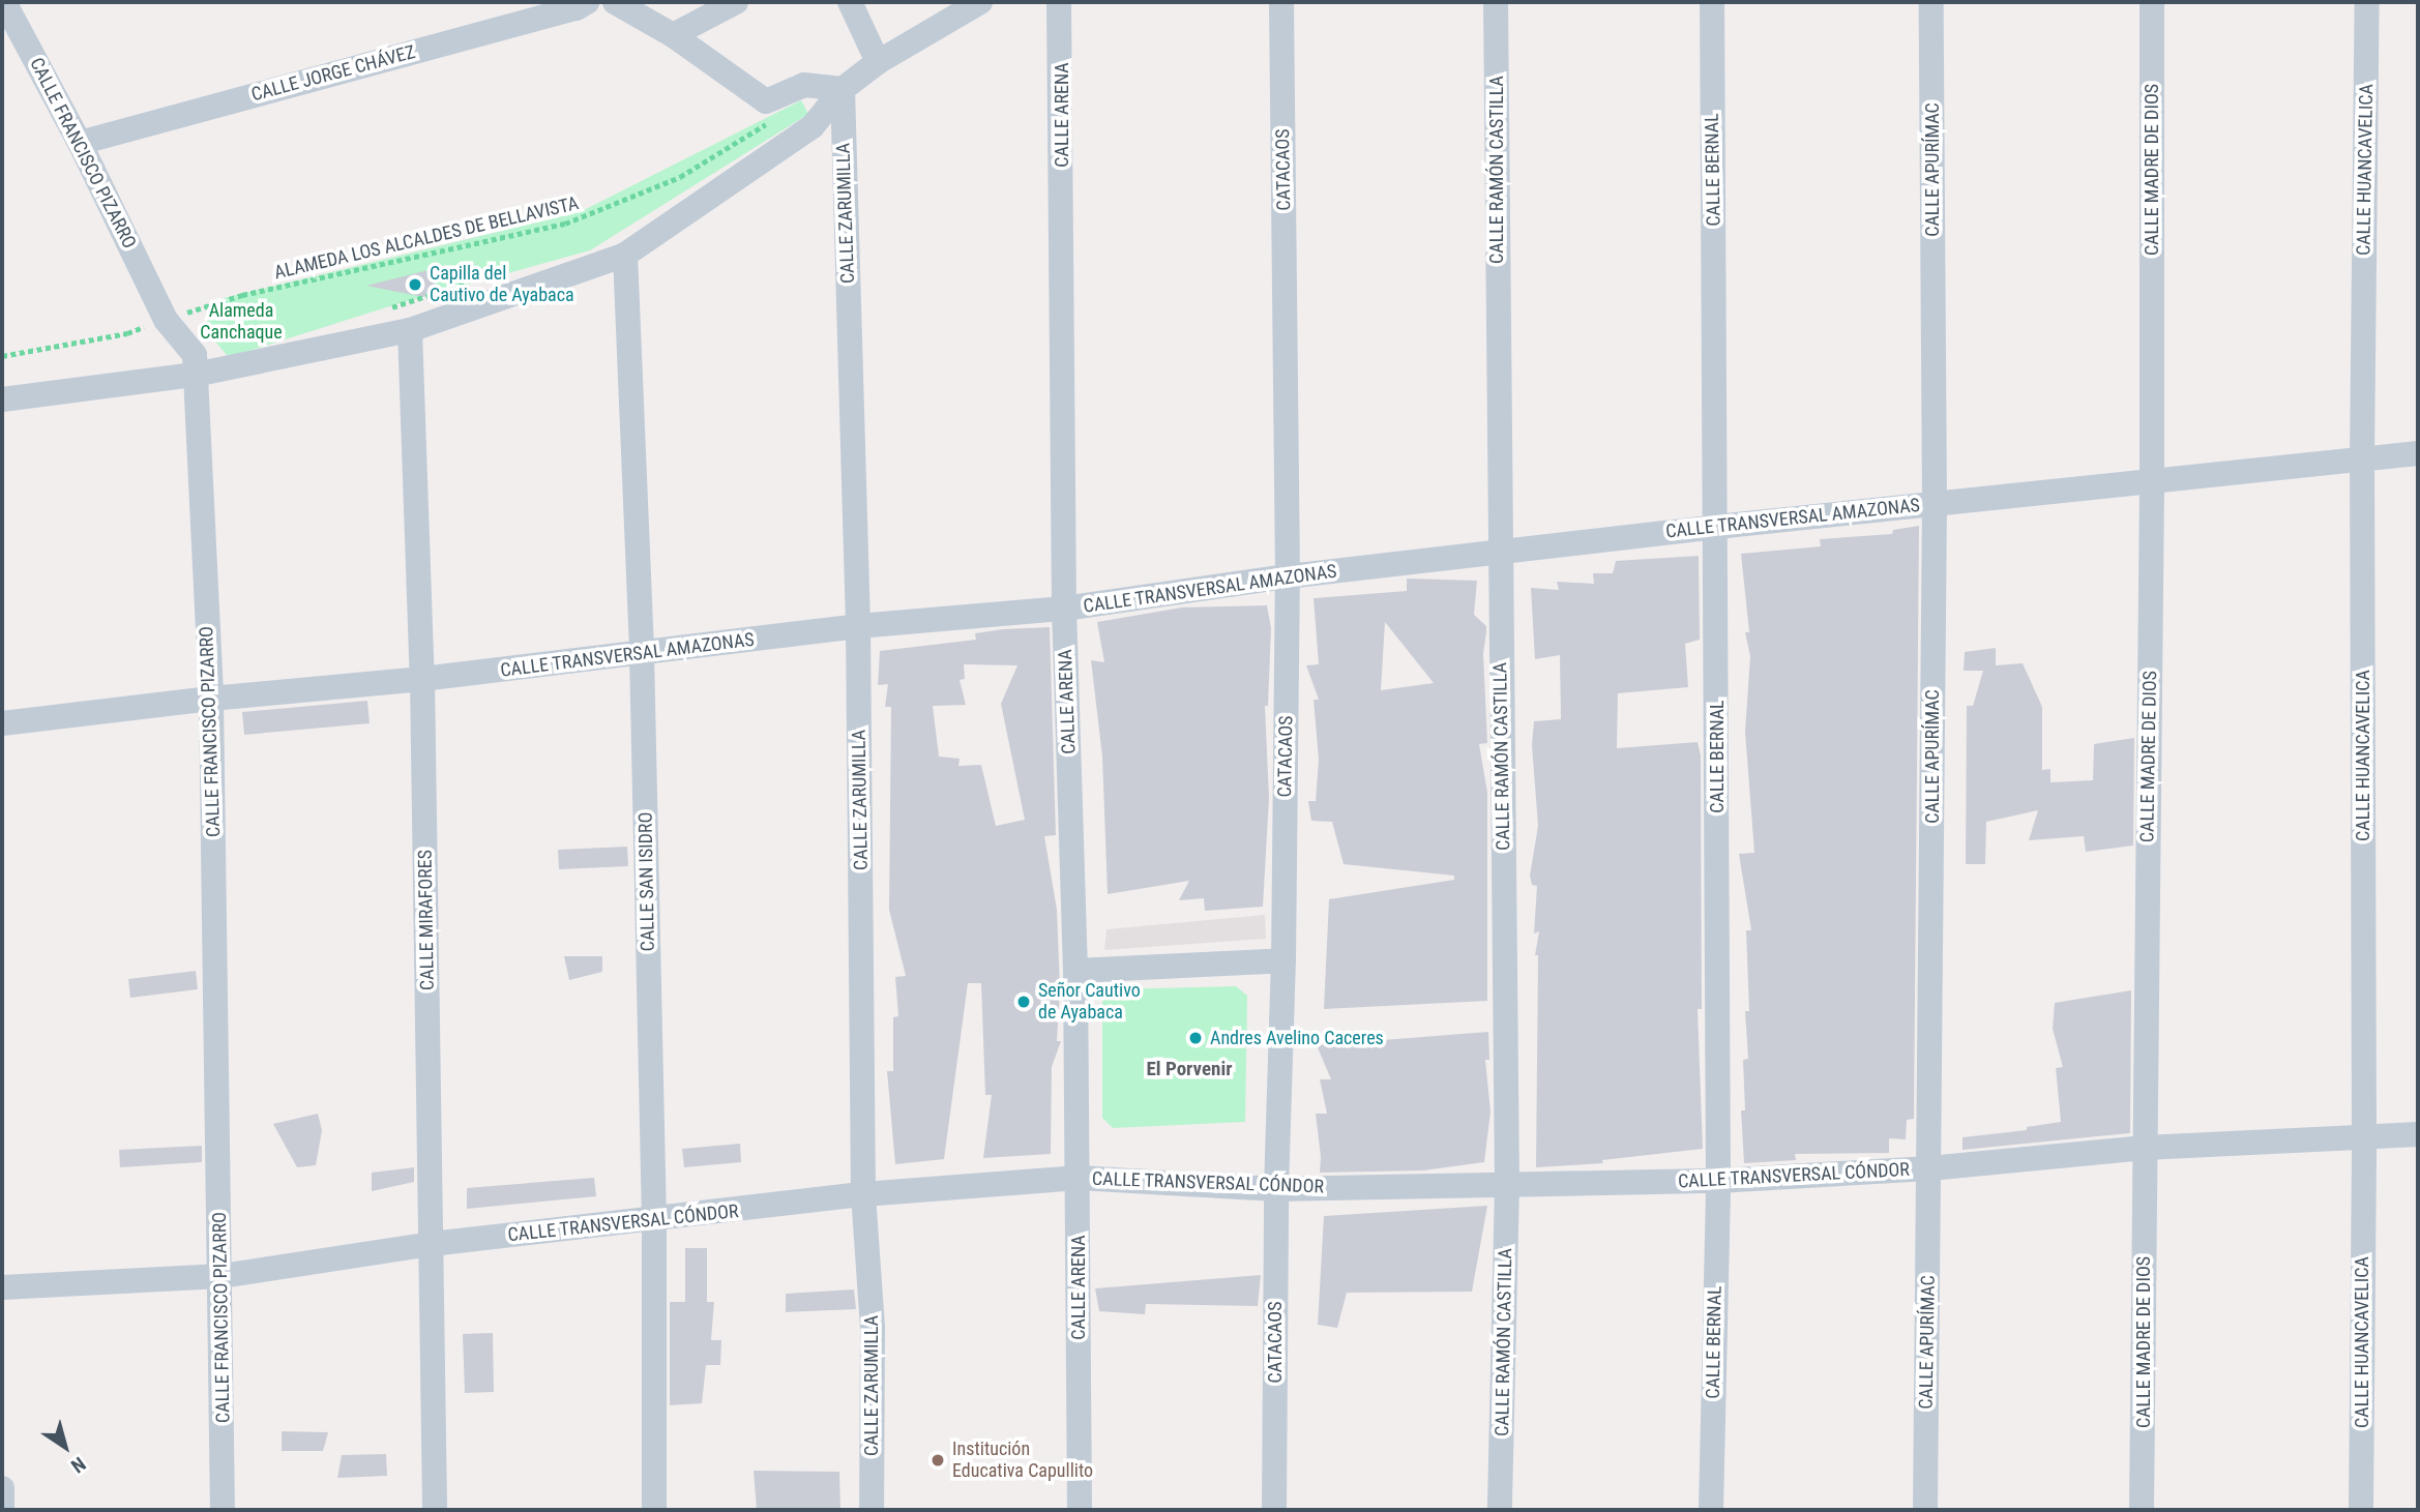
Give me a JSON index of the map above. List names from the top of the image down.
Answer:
{
  "streets": {
    "street": [
      "CALLE JORGE CHÁVEZ",
      "CALLE ARENA",
      "CALLE FRANCISCO PIZARRO",
      "CATACAOS",
      "CALLE RAMÓN CASTILLA",
      "CALLE BERNAL",
      "CALLE APURÍMAC",
      "CALLE MADRE DE DIOS",
      "CALLE HUANCAVELICA",
      "CALLE ZARUMILLA",
      "CALLE TRANSVERSAL AMAZONAS",
      "CALLE SAN ISIDRO",
      "CALLE MIRAFORES",
      "CALLE TRANSVERSAL CÓNDOR"
    ],
    "path": ["ALAMEDA LOS ALCALDES DE BELLAVISTA"]
  },
  "crossings": [
    ["CALLE JORGE CHÁVEZ", "CALLE FRANCISCO PIZARRO"],
    ["CALLE ARENA", "CALLE TRANSVERSAL AMAZONAS"],
    ["CALLE ARENA", "CALLE TRANSVERSAL CÓNDOR"],
    ["CALLE FRANCISCO PIZARRO", "ALAMEDA LOS ALCALDES DE BELLAVISTA"],
    ["CALLE FRANCISCO PIZARRO", "CALLE TRANSVERSAL AMAZONAS"],
    ["CALLE FRANCISCO PIZARRO", "CALLE TRANSVERSAL CÓNDOR"],
    ["CATACAOS", "CALLE TRANSVERSAL AMAZONAS"],
    ["CATACAOS", "CALLE TRANSVERSAL CÓNDOR"],
    ["CALLE RAMÓN CASTILLA", "CALLE TRANSVERSAL AMAZONAS"],
    ["CALLE RAMÓN CASTILLA", "CALLE TRANSVERSAL CÓNDOR"],
    ["CALLE BERNAL", "CALLE TRANSVERSAL AMAZONAS"],
    ["CALLE BERNAL", "CALLE TRANSVERSAL CÓNDOR"],
    ["CALLE APURÍMAC", "CALLE TRANSVERSAL AMAZONAS"],
    ["CALLE APURÍMAC", "CALLE TRANSVERSAL CÓNDOR"],
    ["CALLE MADRE DE DIOS", "CALLE TRANSVERSAL AMAZONAS"],
    ["CALLE MADRE DE DIOS", "CALLE TRANSVERSAL CÓNDOR"],
    ["CALLE HUANCAVELICA", "CALLE TRANSVERSAL AMAZONAS"],
    ["CALLE HUANCAVELICA", "CALLE TRANSVERSAL CÓNDOR"],
    ["CALLE ZARUMILLA", "CALLE TRANSVERSAL AMAZONAS"],
    ["CALLE ZARUMILLA", "CALLE TRANSVERSAL CÓNDOR"],
    ["CALLE TRANSVERSAL AMAZONAS", "CALLE SAN ISIDRO"],
    ["CALLE TRANSVERSAL AMAZONAS", "CALLE MIRAFORES"],
    ["CALLE SAN ISIDRO", "CALLE TRANSVERSAL CÓNDOR"],
    ["CALLE MIRAFORES", "CALLE TRANSVERSAL CÓNDOR"]
  ],
  "districts": ["El Porvenir"],
  "parks": ["Alameda Canchaque"],
  "places": [
    "Capilla del Cautivo de Ayabaca",
    "Señor Cautivo de Ayabaca",
    "Andres Avelino Caceres",
    "Institución Educativa Capullito"
  ],
  "north": "bottom right"
}
